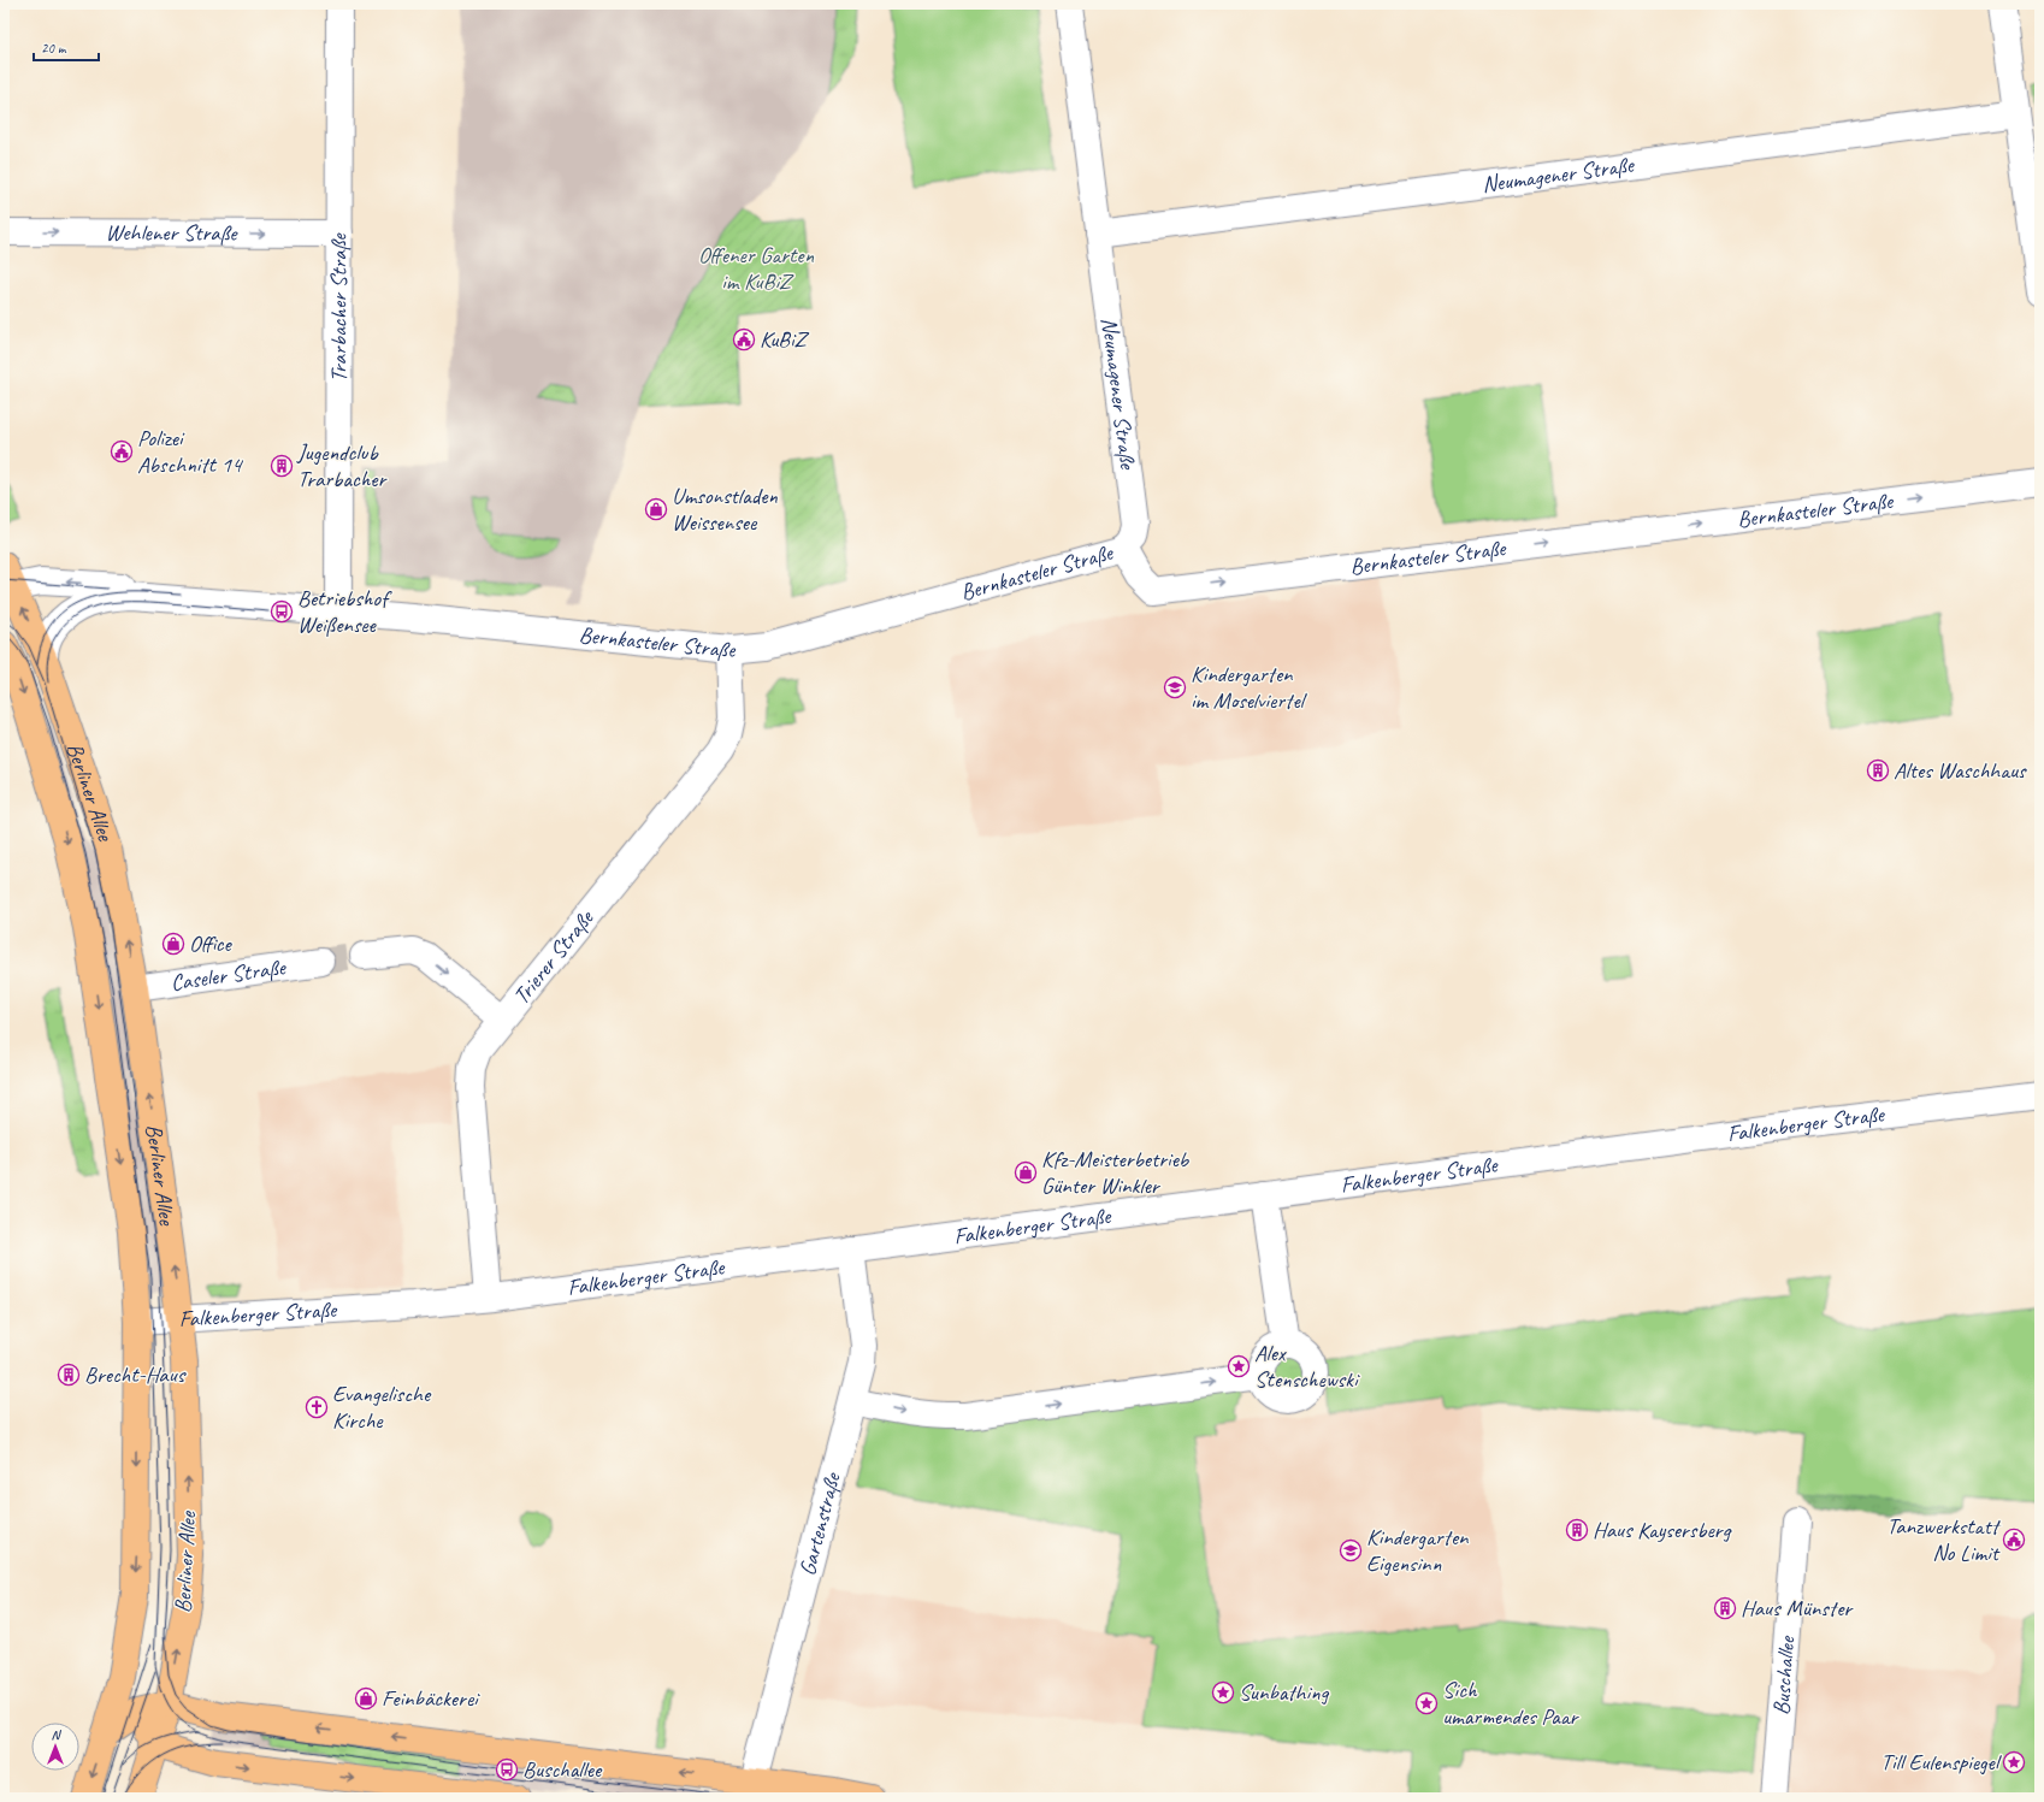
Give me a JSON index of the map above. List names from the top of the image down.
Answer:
{
  "streets": {
    "main road": ["Berliner Allee"],
    "street": [
      "Neumagener Straße",
      "Wehlener Straße",
      "Trarbacher Straße",
      "Bernkasteler Straße",
      "Trierer Straße",
      "Caseler Straße",
      "Falkenberger Straße",
      "Gartenstraße",
      "Buschallee"
    ]
  },
  "crossings": [
    ["Neumagener Straße", "Bernkasteler Straße"],
    ["Wehlener Straße", "Trarbacher Straße"],
    ["Trarbacher Straße", "Bernkasteler Straße"],
    ["Bernkasteler Straße", "Berliner Allee"],
    ["Bernkasteler Straße", "Trierer Straße"],
    ["Berliner Allee", "Caseler Straße"],
    ["Berliner Allee", "Falkenberger Straße"],
    ["Trierer Straße", "Falkenberger Straße"],
    ["Falkenberger Straße", "Gartenstraße"]
  ],
  "one_way": ["Wehlener Straße"],
  "parks": ["Offener Garten im KuBiZ"],
  "places": {
    "public building": ["KuBiZ", "Polizei Abschnitt 14", "Tanzwerkstatt No Limit"],
    "building": [
      "Jugendclub Trarbacher",
      "Altes Waschhaus",
      "Brecht-Haus",
      "Haus Kaysersberg",
      "Haus Münster"
    ],
    "shop": [
      "Umsonstladen Weissensee",
      "Office",
      "Kfz-Meisterbetrieb Günter Winkler",
      "Feinbäckerei"
    ],
    "bus stop": ["Betriebshof Weißensee", "Buschallee"],
    "school or university": ["Kindergarten im Moselviertel", "Kindergarten Eigensinn"],
    "place": [
      "Alex Stenschewski",
      "Sunbathing",
      "Sich umarmendes Paar",
      "Till Eulenspiegel"
    ],
    "church": ["Evangelische Kirche"]
  },
  "scale_bar": "20 m",
  "north": "top"
}
